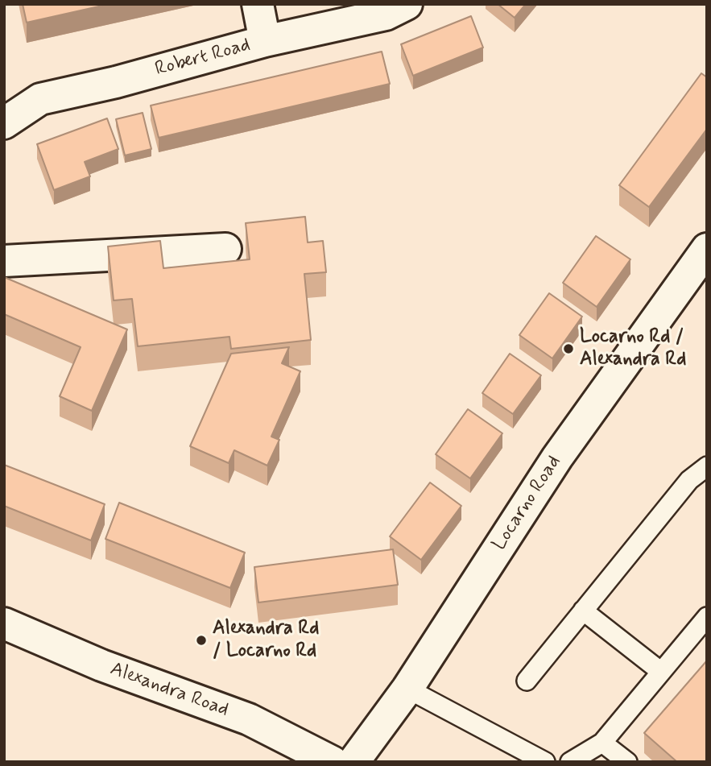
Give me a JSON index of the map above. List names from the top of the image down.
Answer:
{
  "streets": {
    "street": ["Robert Road", "Locarno Road", "Alexandra Road"]
  },
  "places": ["Locarno Rd / Alexandra Rd", "Alexandra Rd / Locarno Rd"]
}
